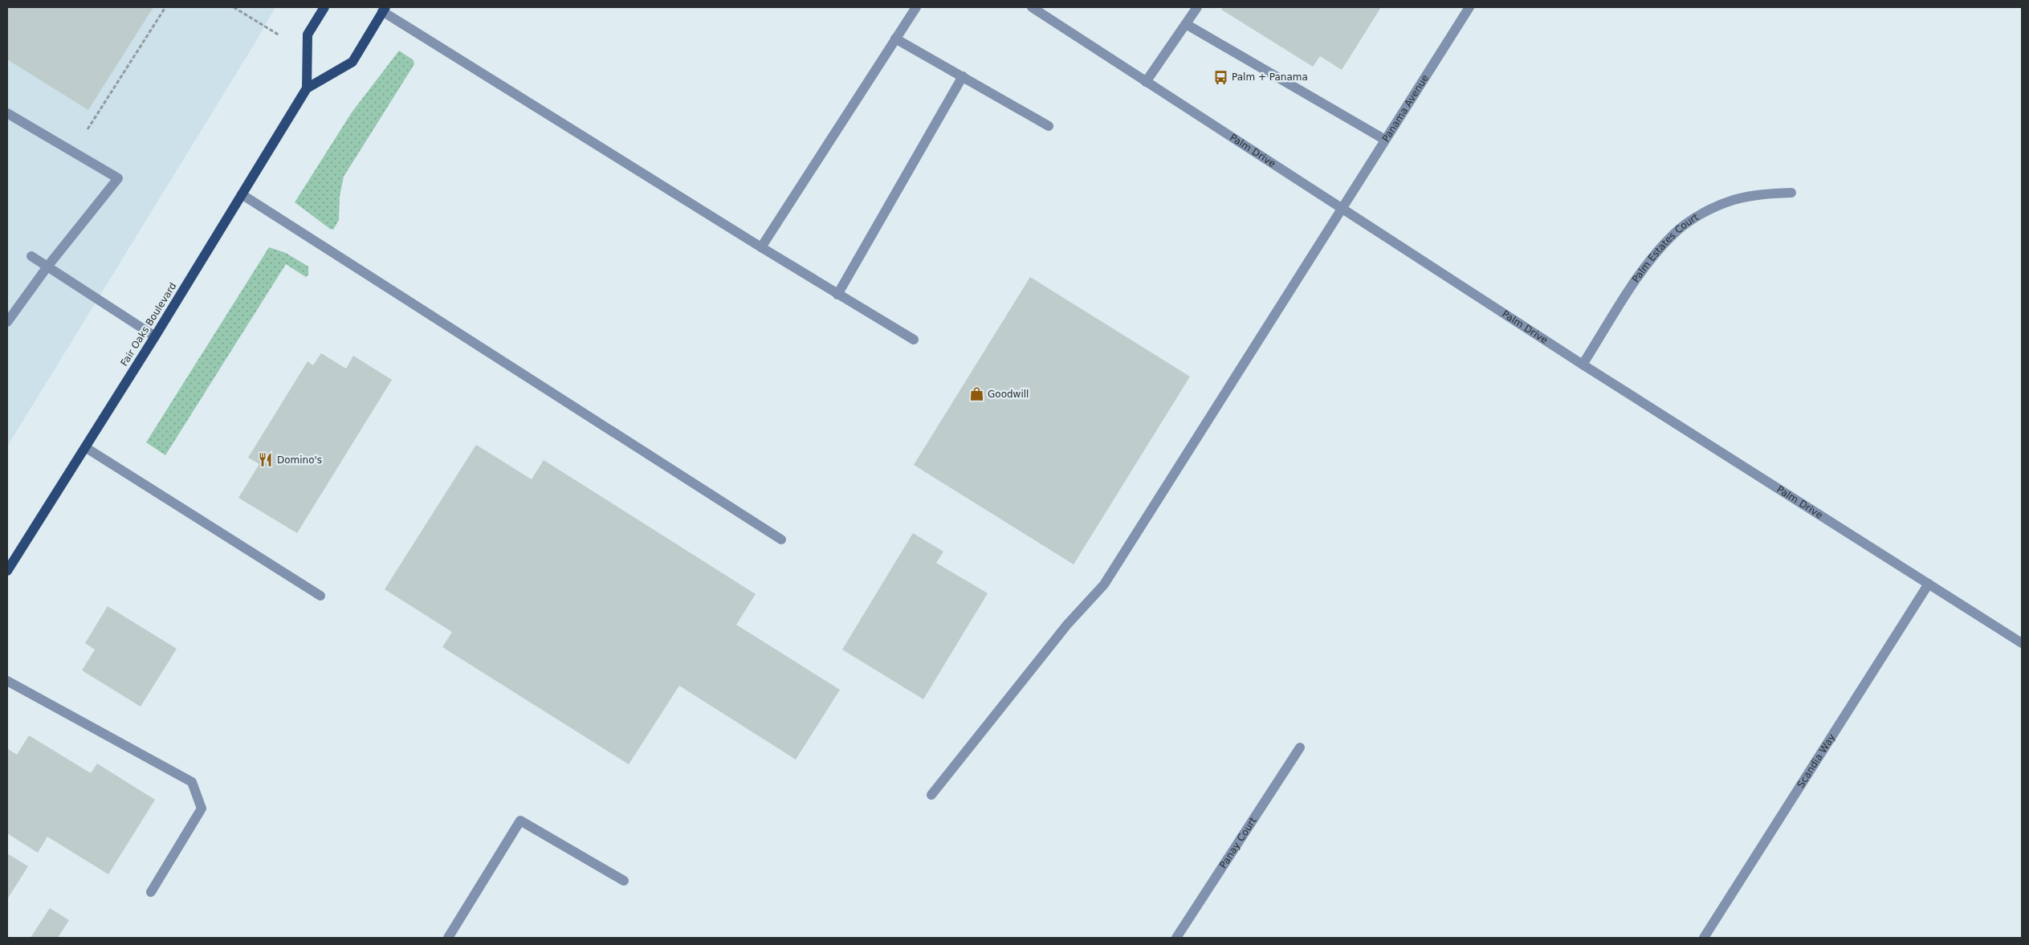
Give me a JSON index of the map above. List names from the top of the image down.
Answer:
{
  "streets": {
    "main road": ["Fair Oaks Boulevard"],
    "street": [
      "Panama Avenue",
      "Palm Drive",
      "Palm Estates Court",
      "Scandia Way",
      "Panay Court"
    ]
  },
  "crossings": [
    ["Panama Avenue", "Palm Drive"],
    ["Palm Drive", "Palm Estates Court"],
    ["Palm Drive", "Scandia Way"]
  ],
  "places": {
    "bus stop": ["Palm + Panama"],
    "shop": ["Goodwill"],
    "restaurant": ["Domino's"]
  }
}
